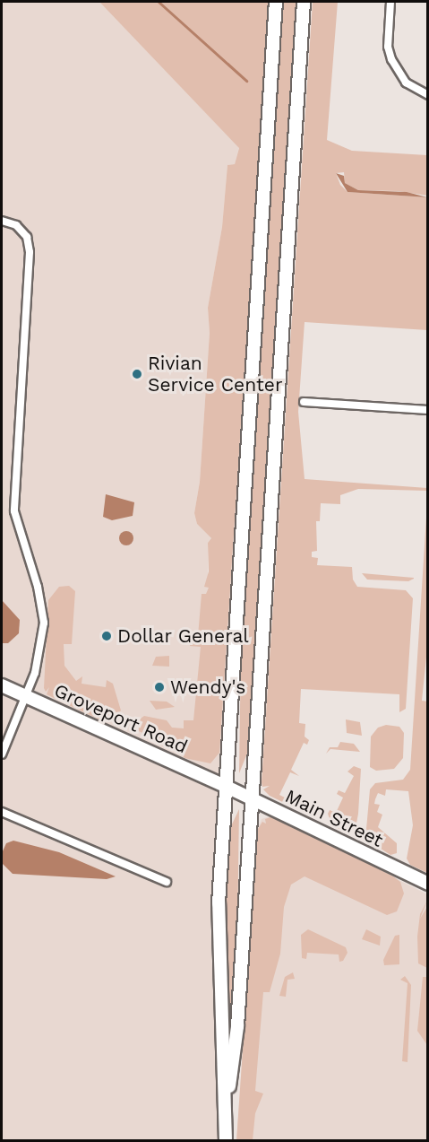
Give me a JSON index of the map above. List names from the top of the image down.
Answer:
{
  "streets": {
    "main road": ["Groveport Road", "Main Street"]
  },
  "crossings": [
    ["Groveport Road", "Main Street"]
  ],
  "places": ["Rivian Service Center", "Dollar General", "Wendy's"]
}
